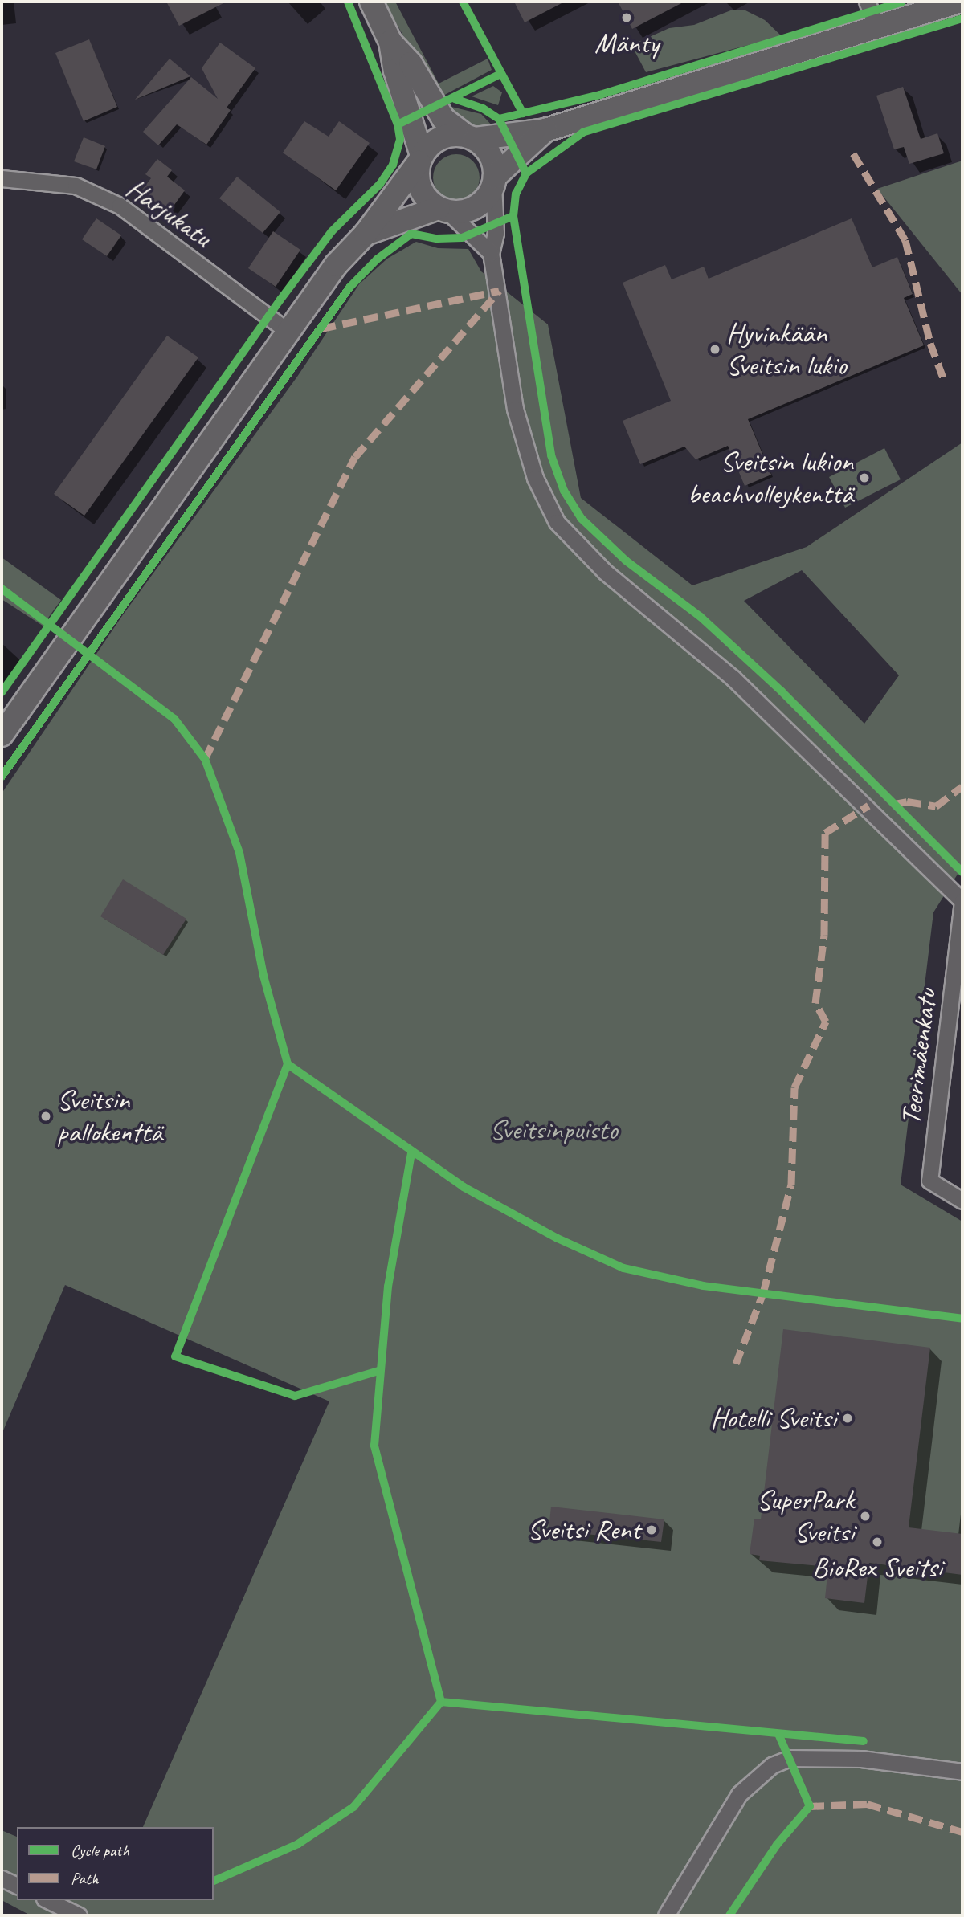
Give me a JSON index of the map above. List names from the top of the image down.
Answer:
{
  "streets": {
    "street": ["Harjukatu", "Teerimäenkatu"]
  },
  "parks": ["Sveitsinpuisto"],
  "places": [
    "Mänty",
    "Hyvinkään Sveitsin lukio",
    "Sveitsin lukion beachvolleykenttä",
    "Sveitsin pallokenttä",
    "Hotelli Sveitsi",
    "SuperPark Sveitsi",
    "Sveitsi Rent",
    "BioRex Sveitsi"
  ],
  "legend": ["Cycle path", "Path"]
}
